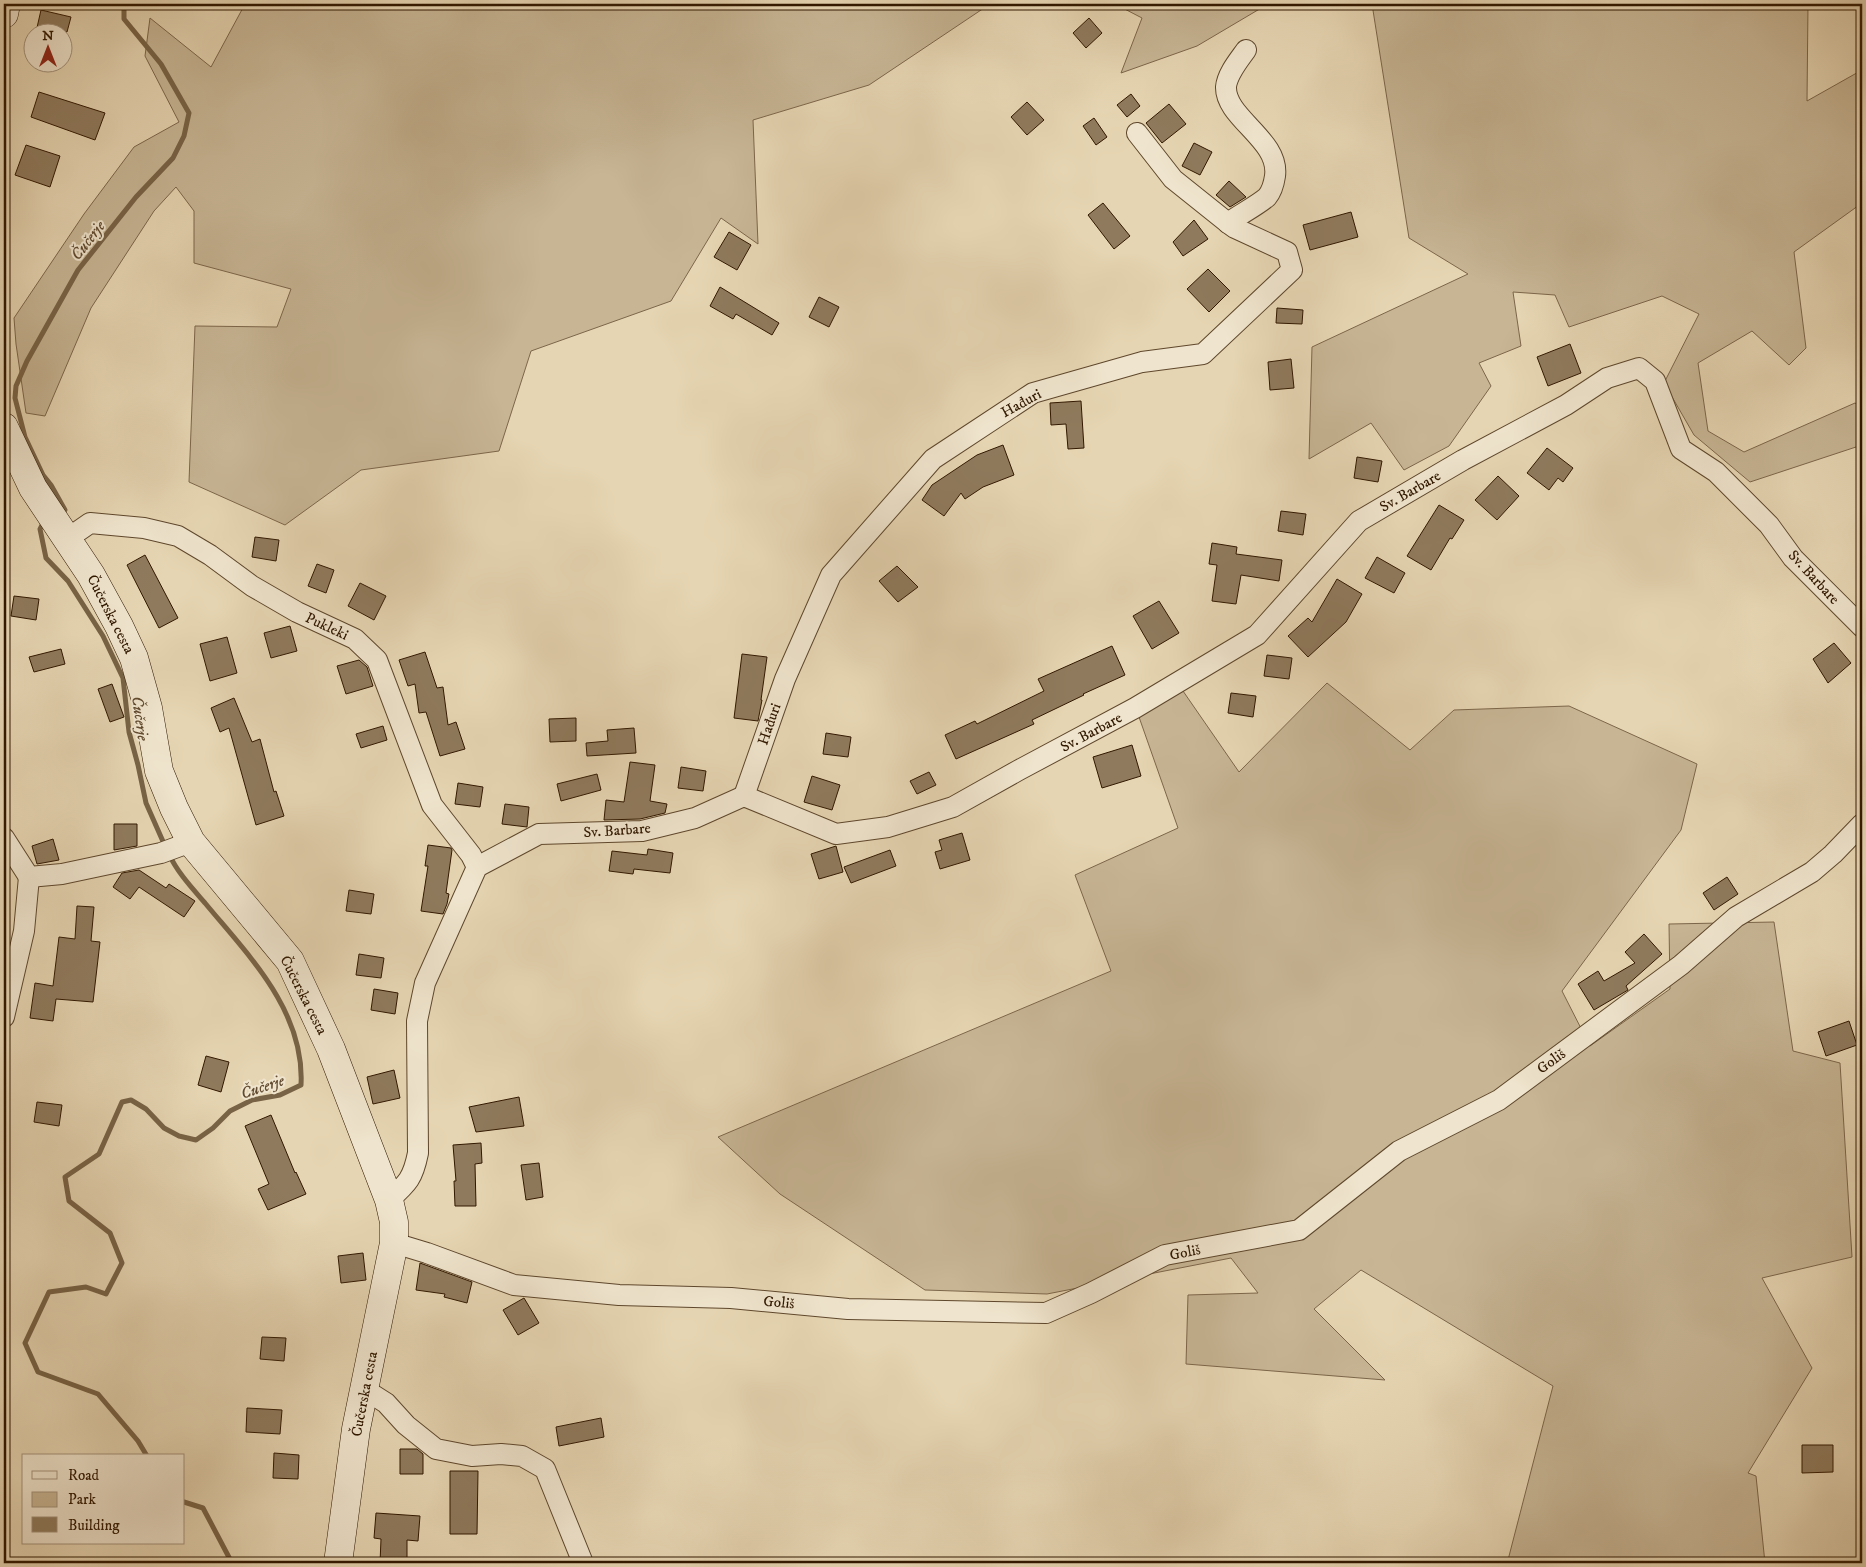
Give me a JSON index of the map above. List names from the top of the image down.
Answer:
{
  "streets": {
    "street": [
      "Hađuri",
      "Sv. Barbare",
      "Čučerska cesta",
      "Pukleki",
      "Goliš"
    ]
  },
  "crossings": [
    ["Hađuri", "Sv. Barbare"],
    ["Sv. Barbare", "Pukleki"],
    ["Čučerska cesta", "Pukleki"],
    ["Čučerska cesta", "Goliš"]
  ],
  "water": ["Čučerje"],
  "legend": ["Road", "Park", "Building"],
  "north": "top"
}
